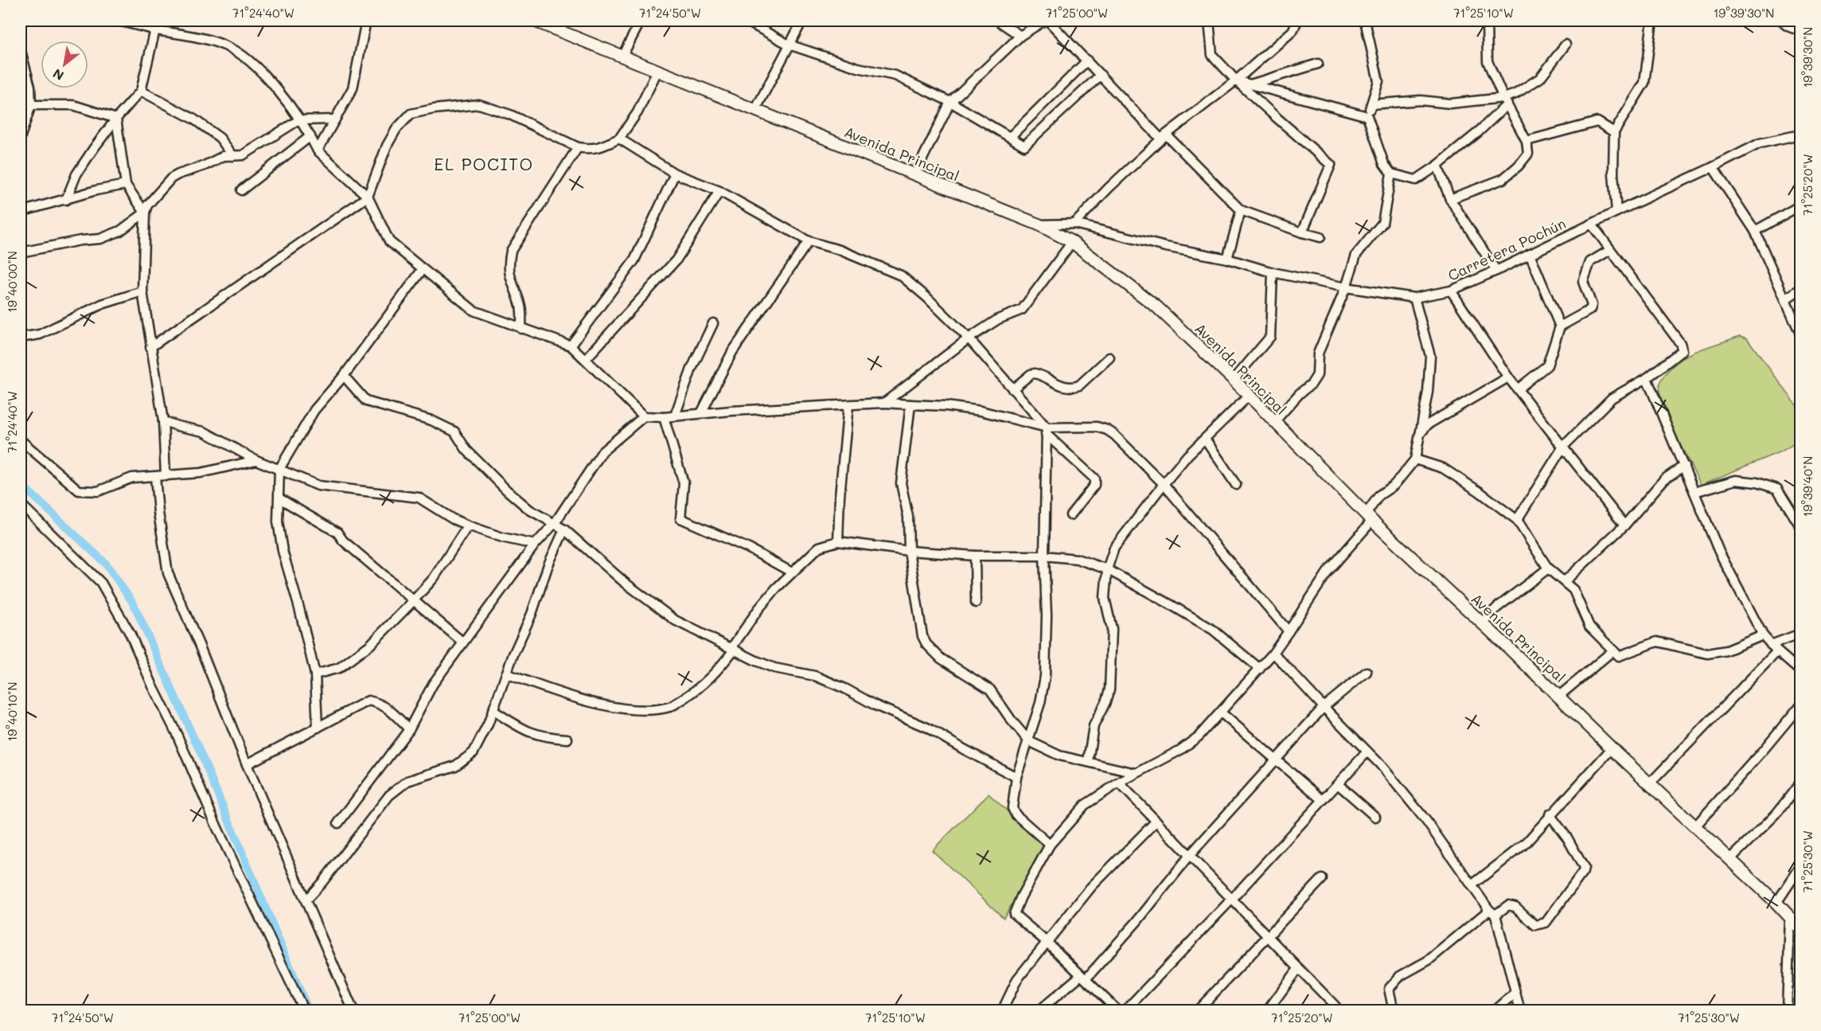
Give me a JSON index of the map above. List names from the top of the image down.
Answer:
{
  "streets": {
    "main road": ["Avenida Principal"],
    "street": ["Carretera Pochún"]
  },
  "crossings": [
    ["Avenida Principal", "Carretera Pochún"]
  ],
  "districts": ["EL POCITO"],
  "north": "bottom left",
  "coordinates": [
    "71°24'40\"W",
    "71°24'50\"W",
    "71°25'00\"W",
    "71°25'10\"W",
    "19°39'30\"N",
    "71°25'20\"W",
    "19°40'00\"N",
    "19°39'40\"N",
    "19°40'10\"N",
    "71°25'30\"W"
  ]
}
